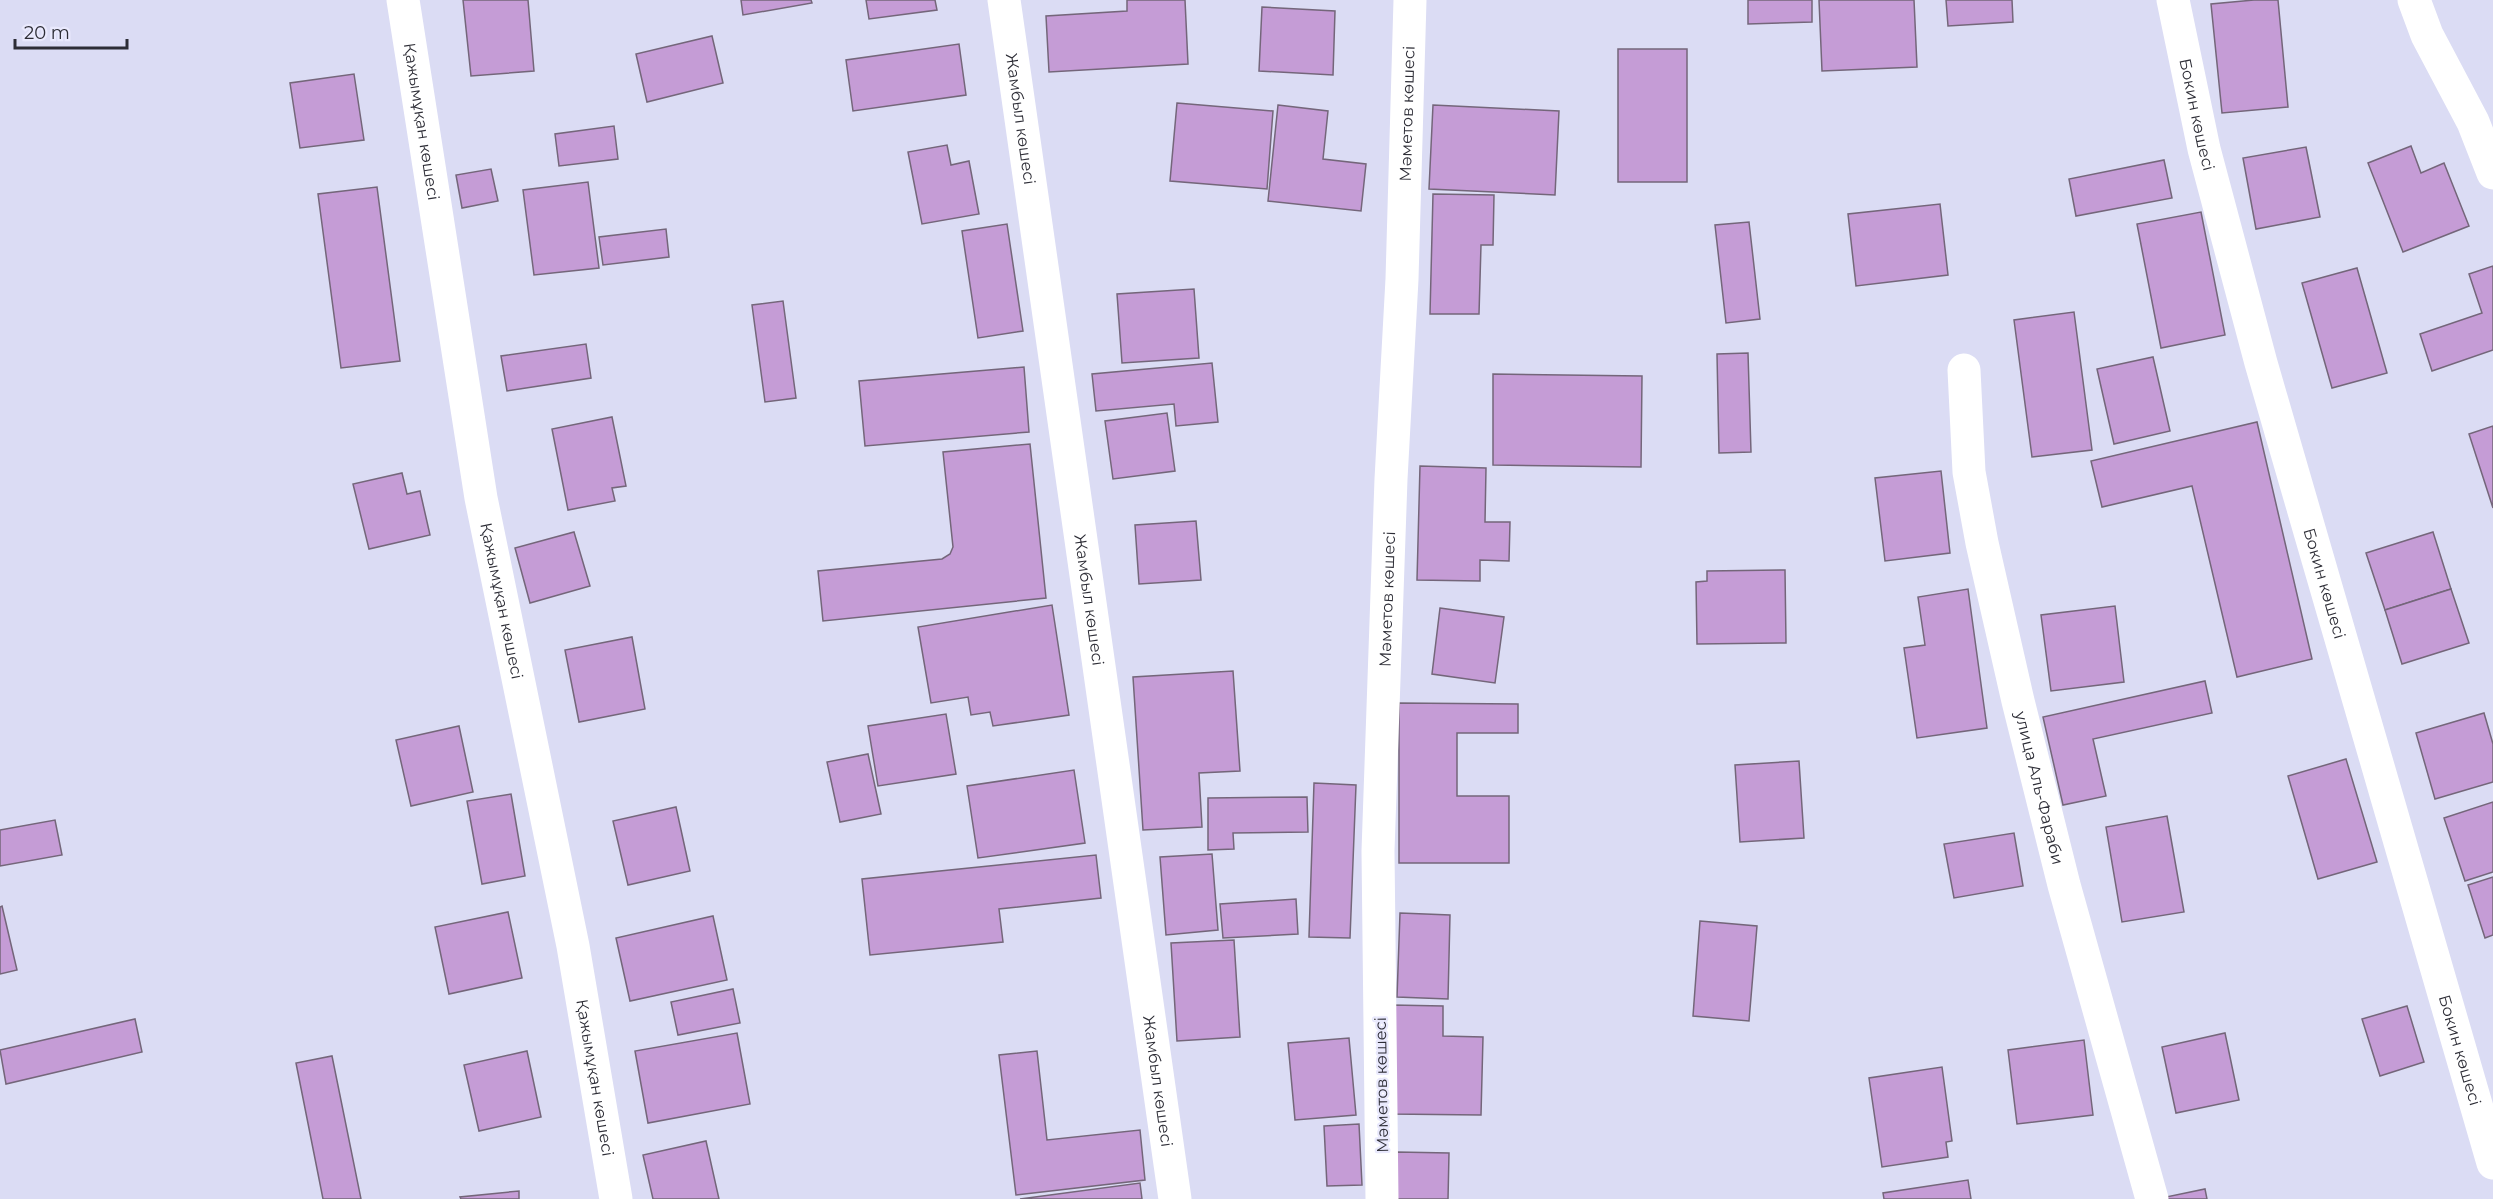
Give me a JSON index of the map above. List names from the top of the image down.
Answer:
{
  "streets": {
    "street": [
      "Мәметов көшесі",
      "Бокин көшесі",
      "Жамбыл көшесі",
      "Қажымұқан көшесі",
      "улица Аль-Фараби"
    ]
  },
  "scale_bar": "20 m"
}
